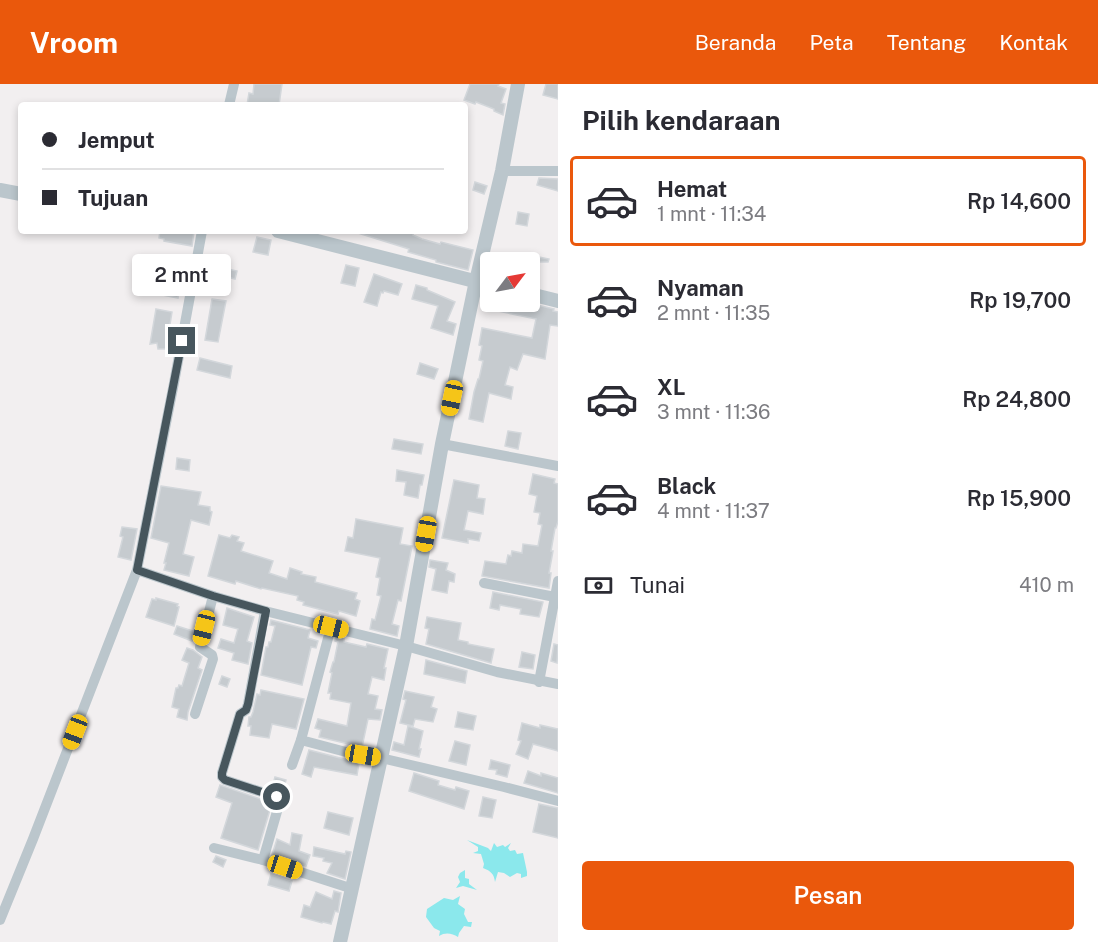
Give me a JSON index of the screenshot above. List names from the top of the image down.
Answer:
{
  "north": "top right",
  "page": {
    "header": "Vroom",
    "nav": [
      "Beranda",
      "Peta",
      "Tentang",
      "Kontak"
    ],
    "heading": "Pilih kendaraan",
    "banner": ["Jemput", "Tujuan"],
    "list": [
      {
        "name": "Hemat",
        "note": "1 mnt · 11:34",
        "value": "Rp 14,600"
      },
      {
        "name": "Nyaman",
        "note": "2 mnt · 11:35",
        "value": "Rp 19,700"
      },
      {
        "name": "XL",
        "note": "3 mnt · 11:36",
        "value": "Rp 24,800"
      },
      {
        "name": "Black",
        "note": "4 mnt · 11:37",
        "value": "Rp 15,900"
      }
    ],
    "bubble": "2 mnt",
    "pay": ["Tunai", "410 m"],
    "buttons": "Pesan"
  }
}
